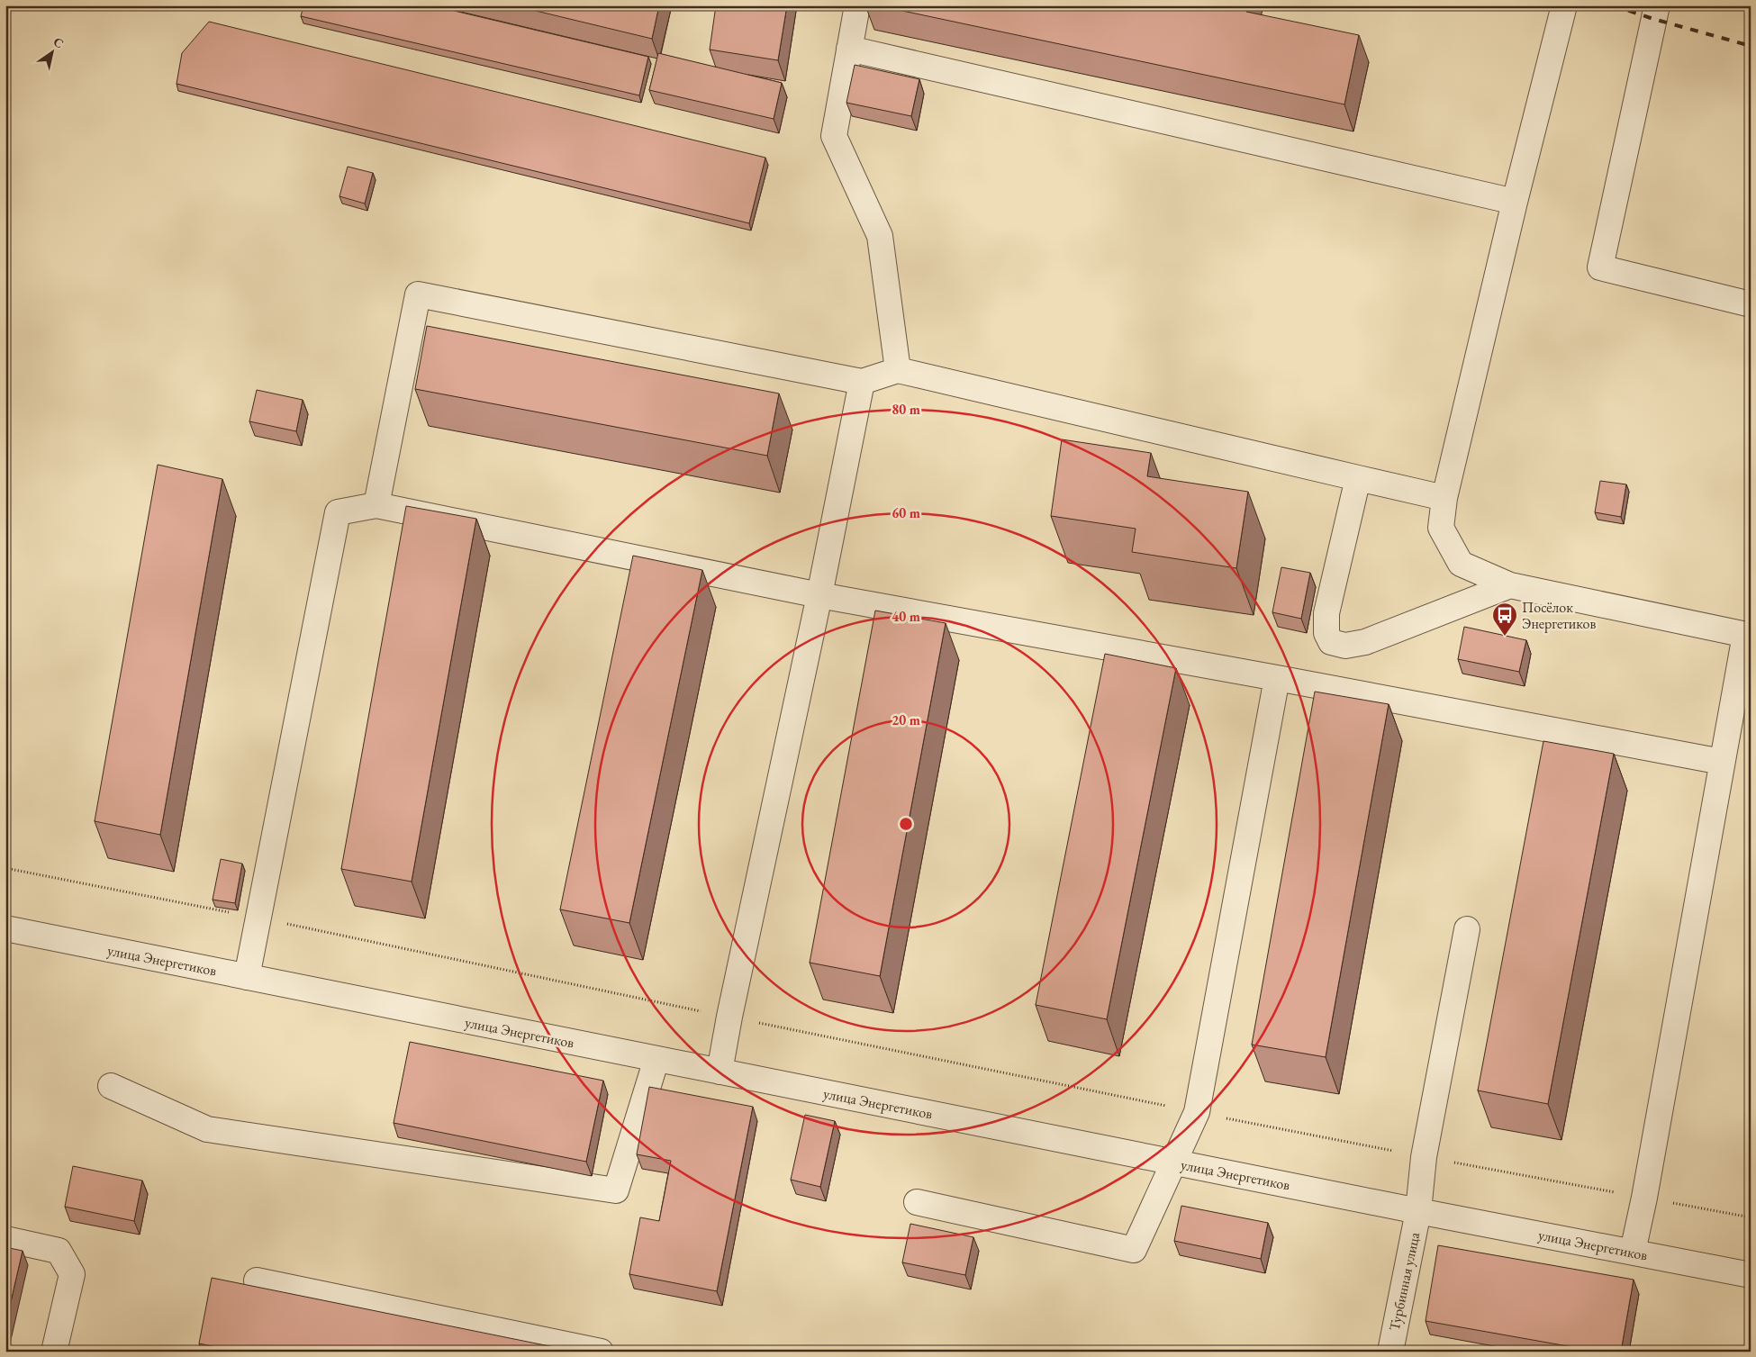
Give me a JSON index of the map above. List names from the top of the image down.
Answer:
{
  "streets": {
    "street": ["улица Энергетиков", "Турбинная улица"]
  },
  "crossings": [
    ["улица Энергетиков", "Турбинная улица"]
  ],
  "places": {
    "bus stop": ["Посёлок Энергетиков"]
  },
  "north": "top right",
  "rings": [
    "80 m",
    "60 m",
    "40 m",
    "20 m"
  ]
}
